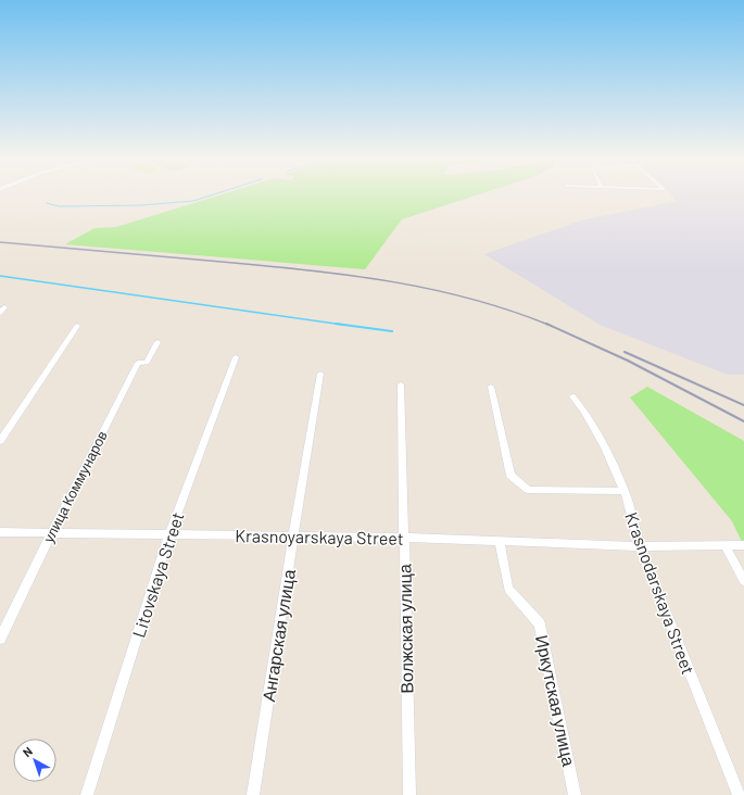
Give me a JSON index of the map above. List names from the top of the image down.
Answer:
{
  "streets": {
    "street": [
      "улица Коммунаров",
      "Krasnoyarskaya Street",
      "Litovskaya Street",
      "Krasnodarskaya Street",
      "Волжская улица",
      "Ангарская улица",
      "Иркутская улица"
    ]
  },
  "crossings": [
    ["улица Коммунаров", "Krasnoyarskaya Street"],
    ["Krasnoyarskaya Street", "Litovskaya Street"],
    ["Krasnoyarskaya Street", "Krasnodarskaya Street"],
    ["Krasnoyarskaya Street", "Волжская улица"],
    ["Krasnoyarskaya Street", "Ангарская улица"],
    ["Krasnoyarskaya Street", "Иркутская улица"]
  ],
  "north": "top left"
}
